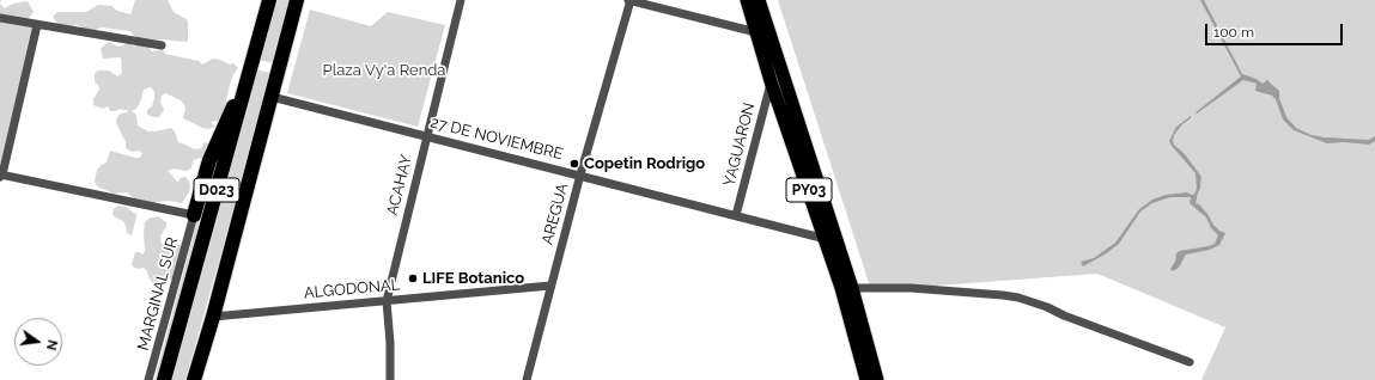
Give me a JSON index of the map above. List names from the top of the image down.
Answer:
{
  "streets": {
    "highway": ["D023", "PY03"],
    "street": [
      "27 DE NOVIEMBRE",
      "YAGUARON",
      "ACAHAY",
      "AREGUA",
      "ALGODONAL",
      "MARGINAL SUR"
    ]
  },
  "crossings": [
    ["27 DE NOVIEMBRE", "YAGUARON"],
    ["27 DE NOVIEMBRE", "ACAHAY"],
    ["27 DE NOVIEMBRE", "D023"],
    ["27 DE NOVIEMBRE", "PY03"],
    ["27 DE NOVIEMBRE", "AREGUA"],
    ["YAGUARON", "PY03"],
    ["ACAHAY", "ALGODONAL"],
    ["D023", "ALGODONAL"],
    ["AREGUA", "ALGODONAL"]
  ],
  "parks": ["Plaza Vy'a Renda"],
  "places": ["Copetin Rodrigo", "LIFE Botanico"],
  "scale_bar": "100 m",
  "north": "right"
}
